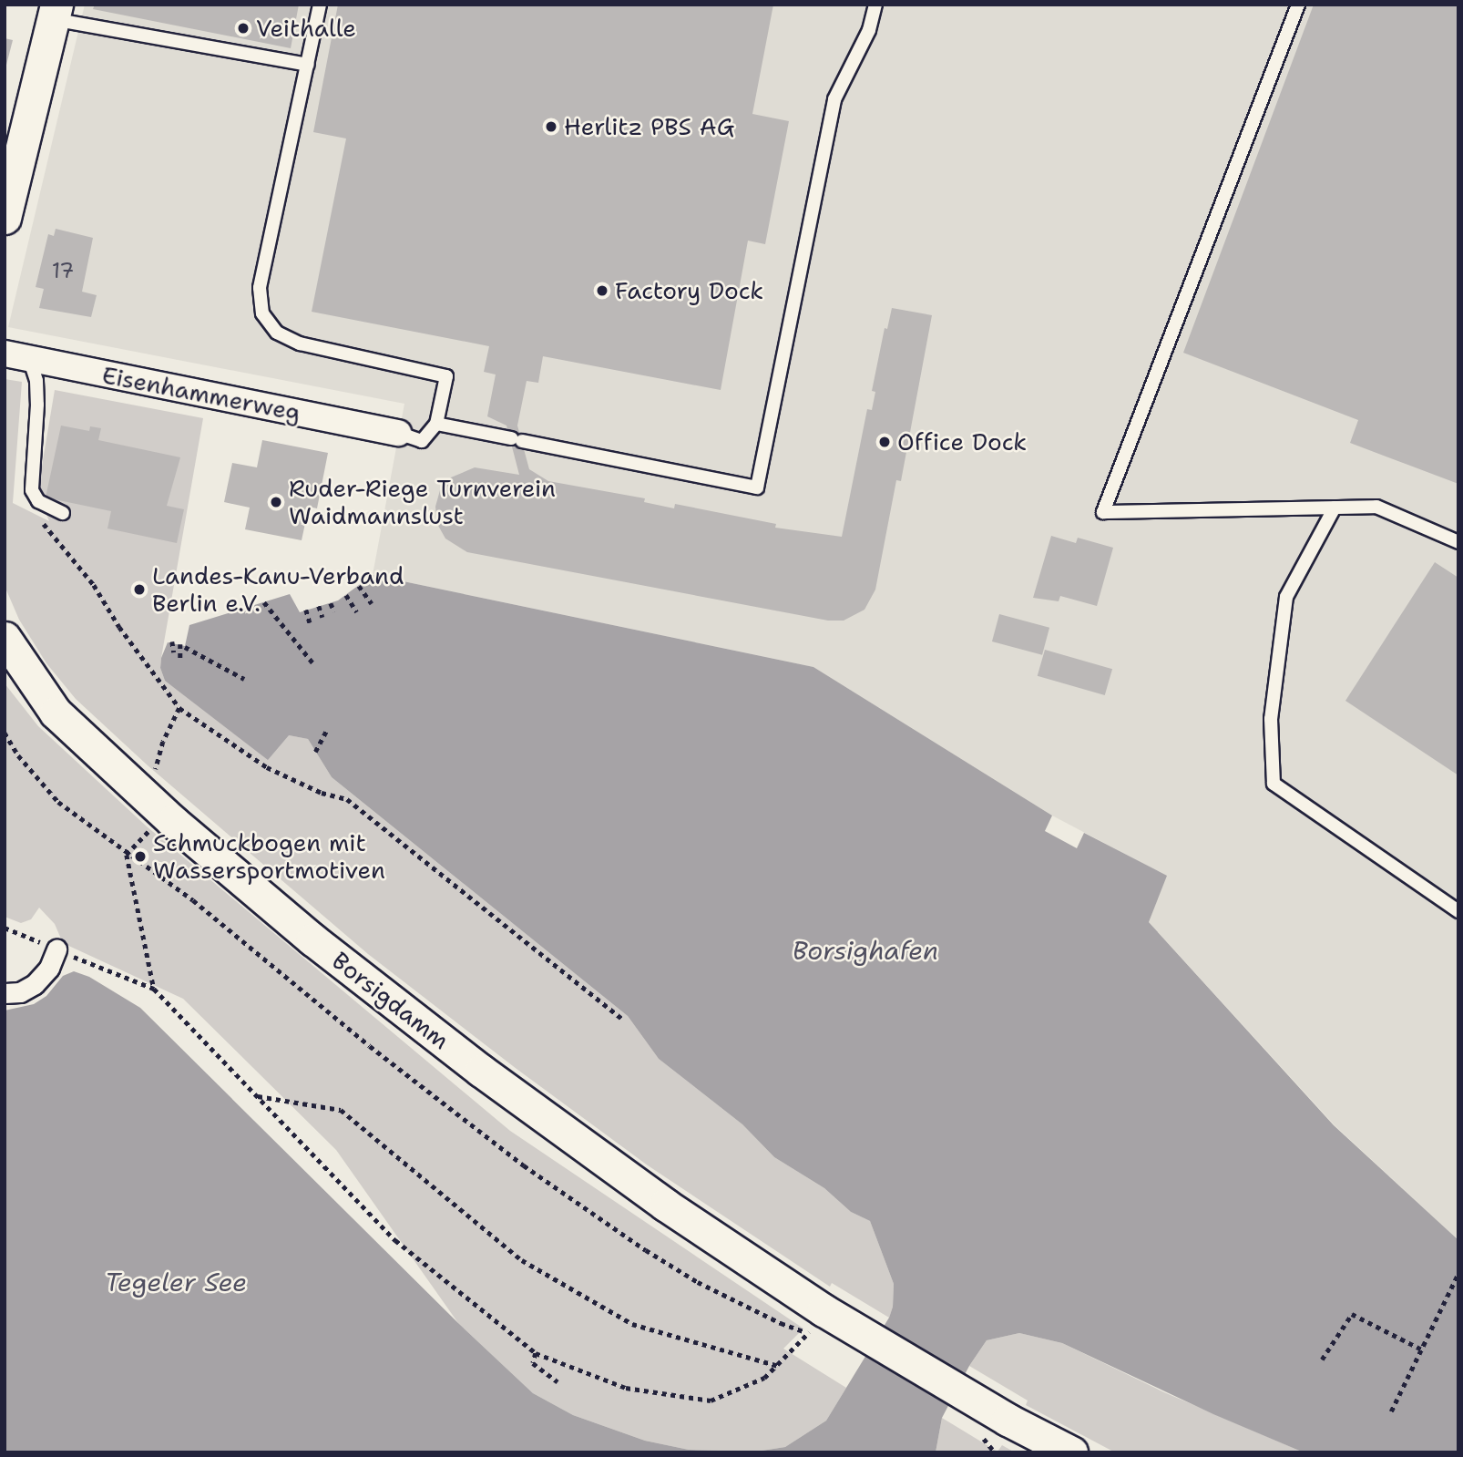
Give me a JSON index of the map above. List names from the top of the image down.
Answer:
{
  "streets": {
    "street": ["Eisenhammerweg", "Borsigdamm"]
  },
  "water": ["Borsighafen", "Tegeler See"],
  "places": [
    "Veithalle",
    "Herlitz PBS AG",
    "Factory Dock",
    "Office Dock",
    "Ruder-Riege Turnverein Waidmannslust",
    "Landes-Kanu-Verband Berlin e.V.",
    "Schmuckbogen mit Wassersportmotiven"
  ],
  "house_numbers": ["17"]
}
